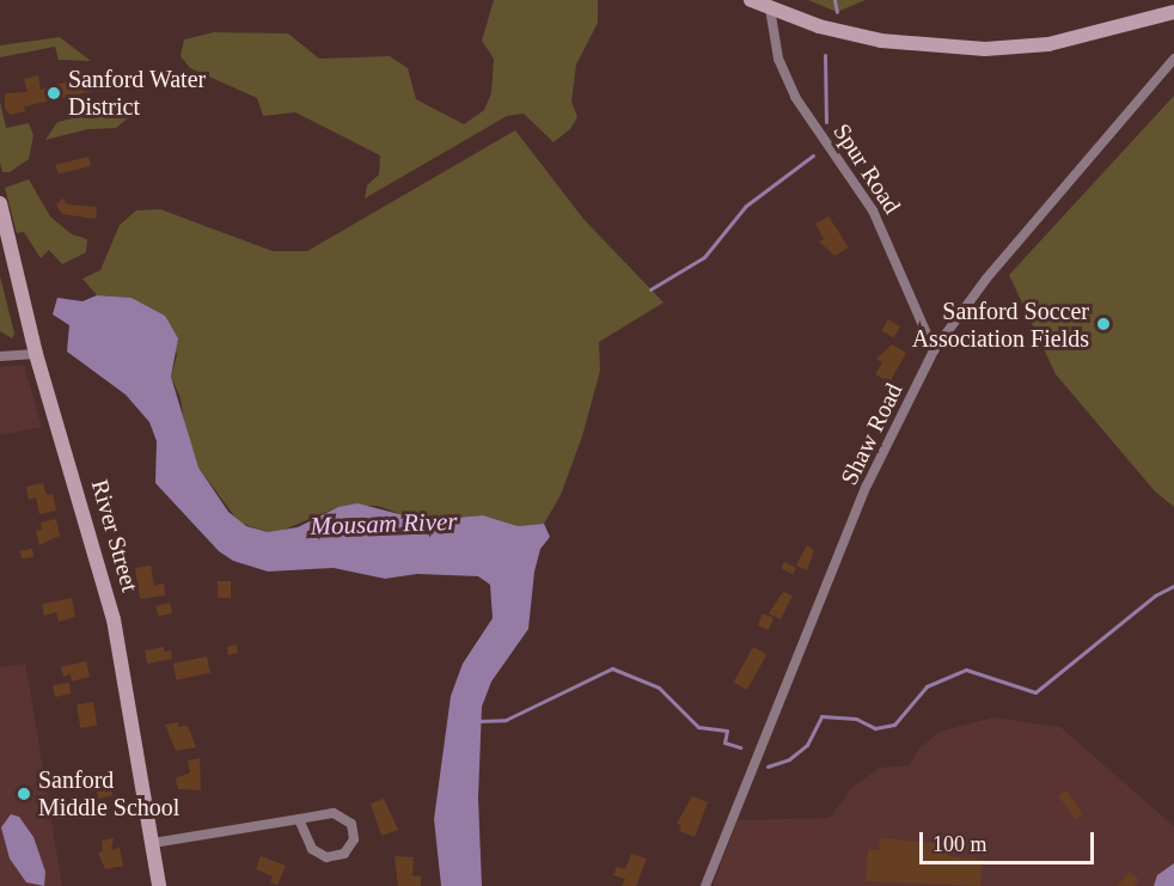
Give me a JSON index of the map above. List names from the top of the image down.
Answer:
{
  "streets": {
    "street": ["Spur Road", "Shaw Road", "River Street"]
  },
  "crossings": [
    ["Spur Road", "Shaw Road"]
  ],
  "water": ["Mousam River"],
  "places": ["Sanford Water District", "Sanford Soccer Association Fields", "Sanford Middle School"],
  "scale_bar": "100 m"
}
